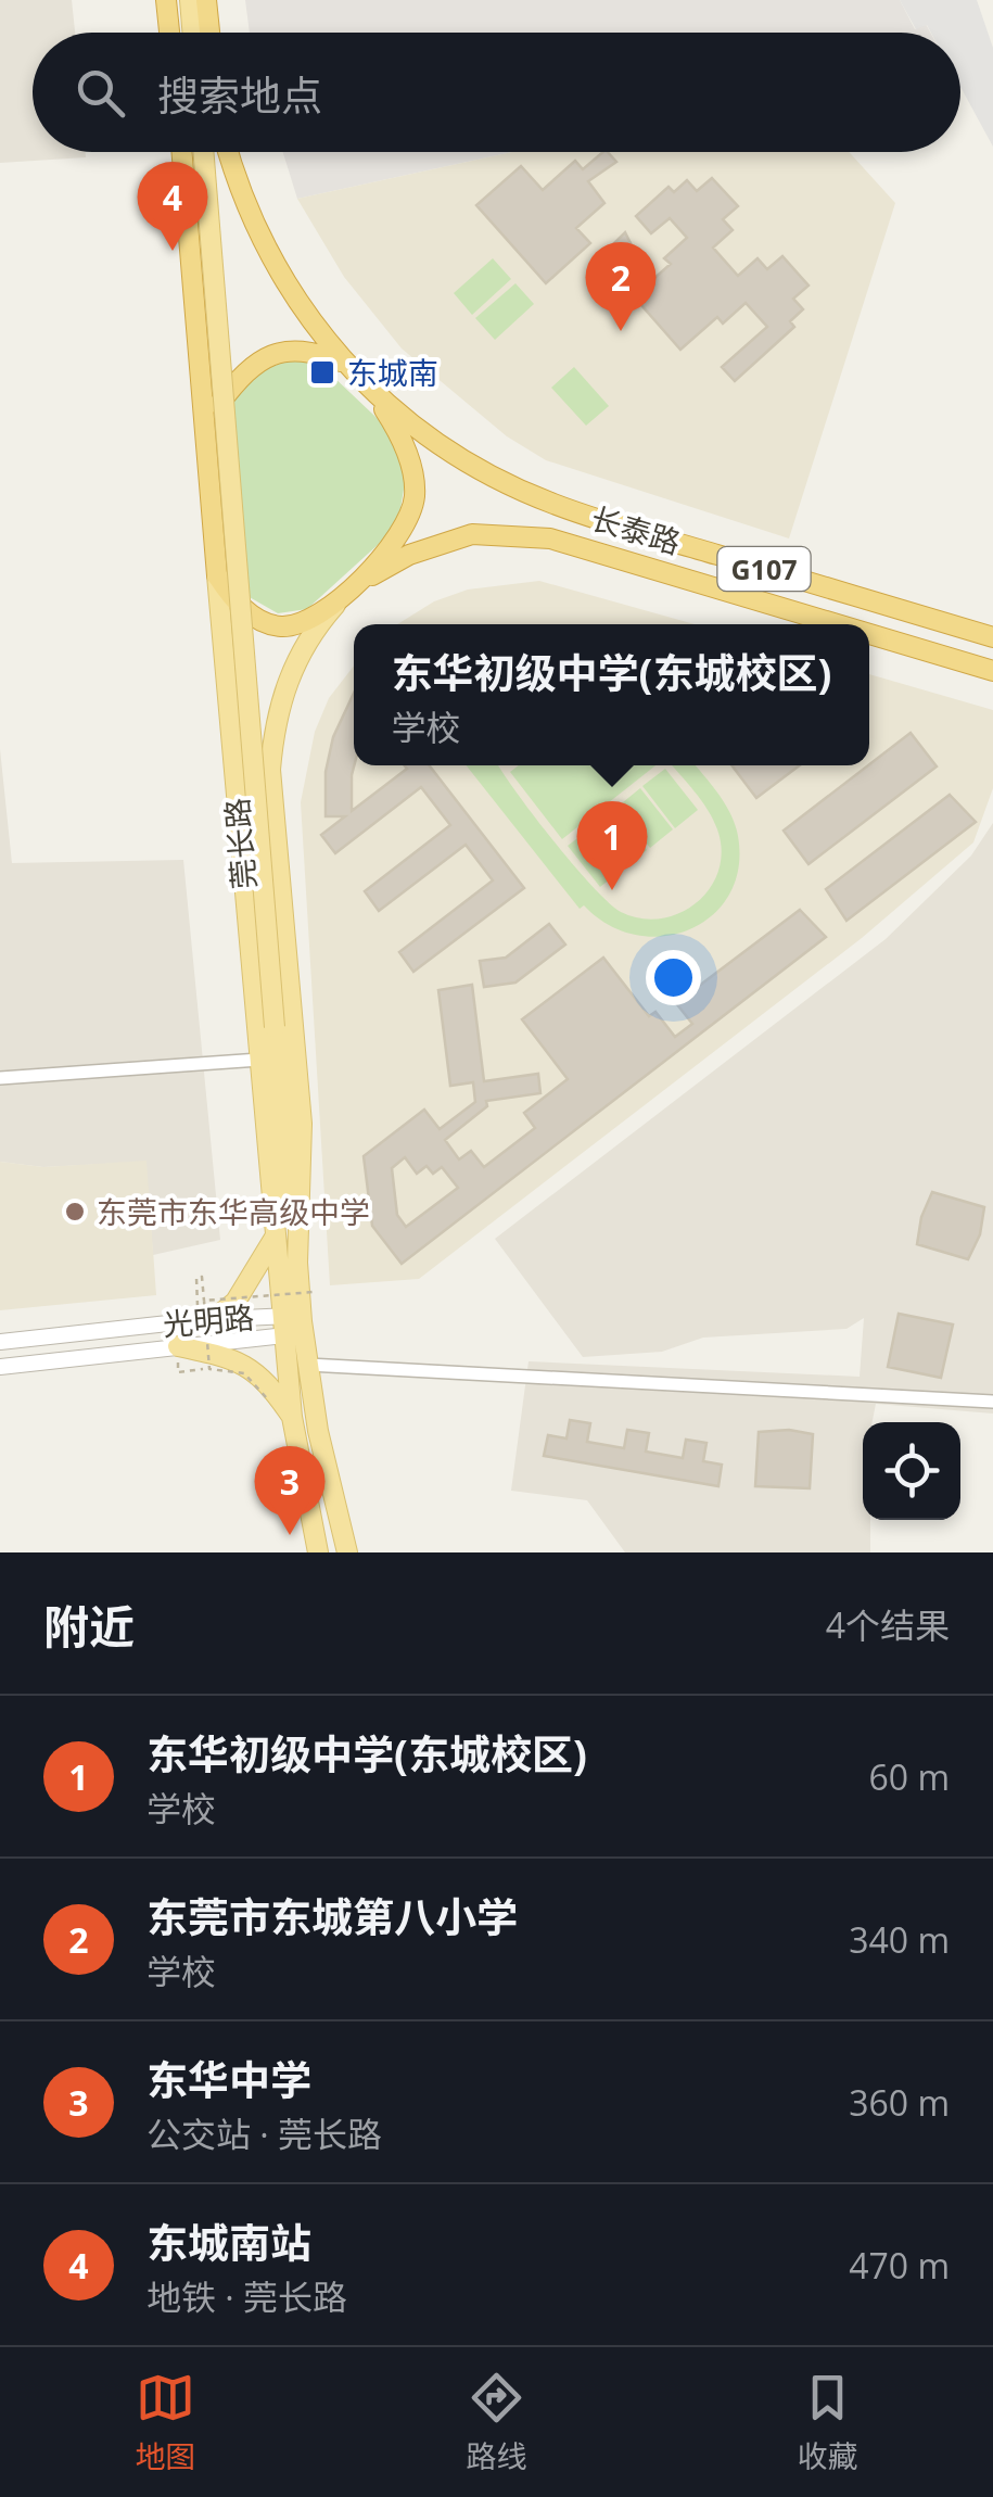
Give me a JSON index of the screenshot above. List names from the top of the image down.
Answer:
{
  "streets": {
    "highway": ["长泰路", "G107", "莞长路"],
    "street": ["光明路"]
  },
  "crossings": [
    ["长泰路", "G107"],
    ["长泰路", "莞长路"],
    ["G107", "莞长路"],
    ["莞长路", "光明路"]
  ],
  "places": {
    "transit": ["东城南"],
    "other": ["东莞市东华高级中学"]
  },
  "page": {
    "search": "搜索地点",
    "pins": [
      "4",
      "2",
      "1",
      "3"
    ],
    "popup": ["东华初级中学(东城校区)", "学校"],
    "heading": ["附近", "4个结果"],
    "list": [
      {
        "mark": "1",
        "name": "东华初级中学(东城校区)",
        "note": "学校",
        "value": "60 m"
      },
      {
        "mark": "2",
        "name": "东莞市东城第八小学",
        "note": "学校",
        "value": "340 m"
      },
      {
        "mark": "3",
        "name": "东华中学",
        "note": "公交站 · 莞长路",
        "value": "360 m"
      },
      {
        "mark": "4",
        "name": "东城南站",
        "note": "地铁 · 莞长路",
        "value": "470 m"
      }
    ],
    "nav": ["地图", "路线", "收藏"]
  }
}
